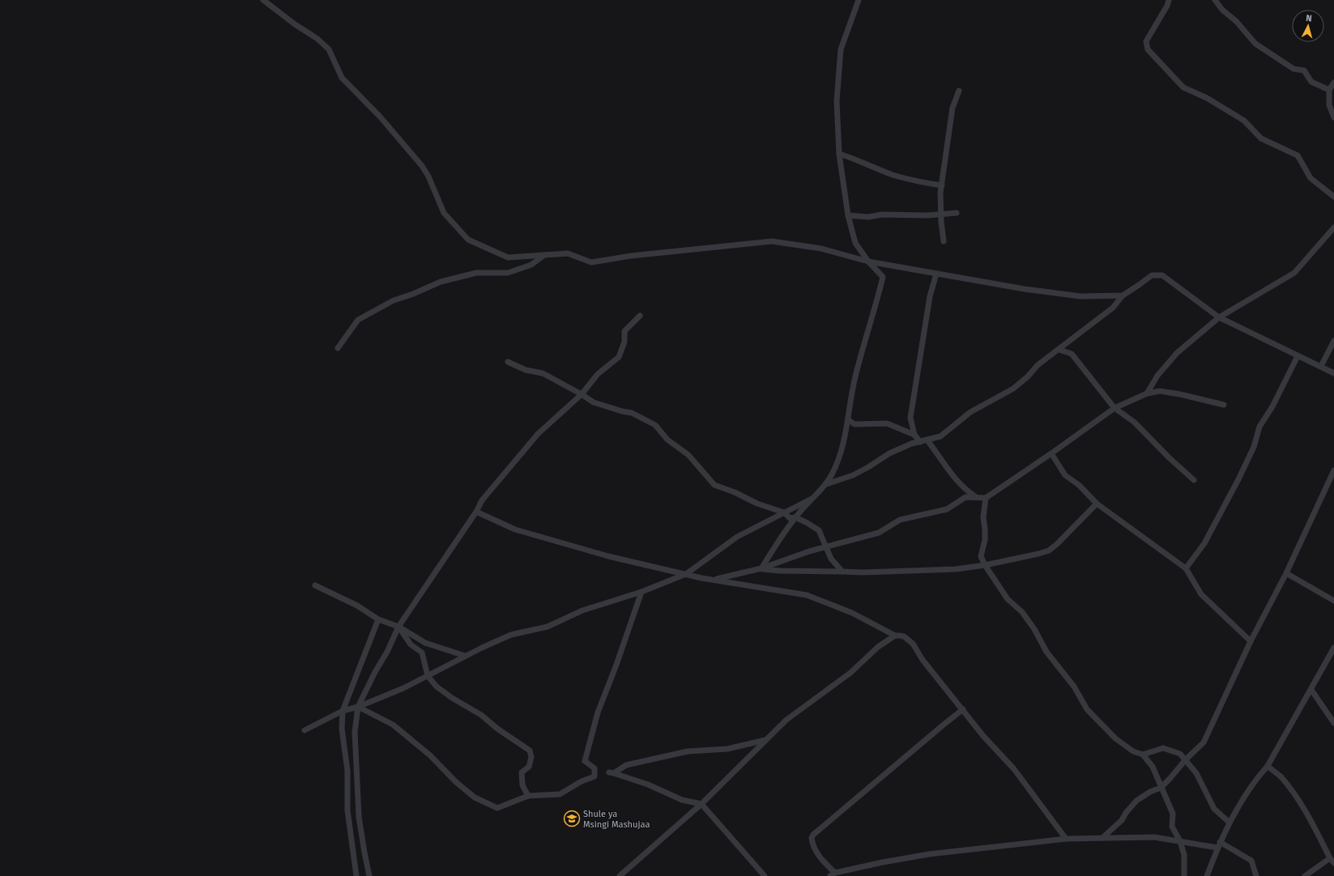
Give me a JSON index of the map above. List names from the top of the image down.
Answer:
{
  "places": {
    "school or university": ["Shule ya Msingi Mashujaa"]
  },
  "north": "top"
}
